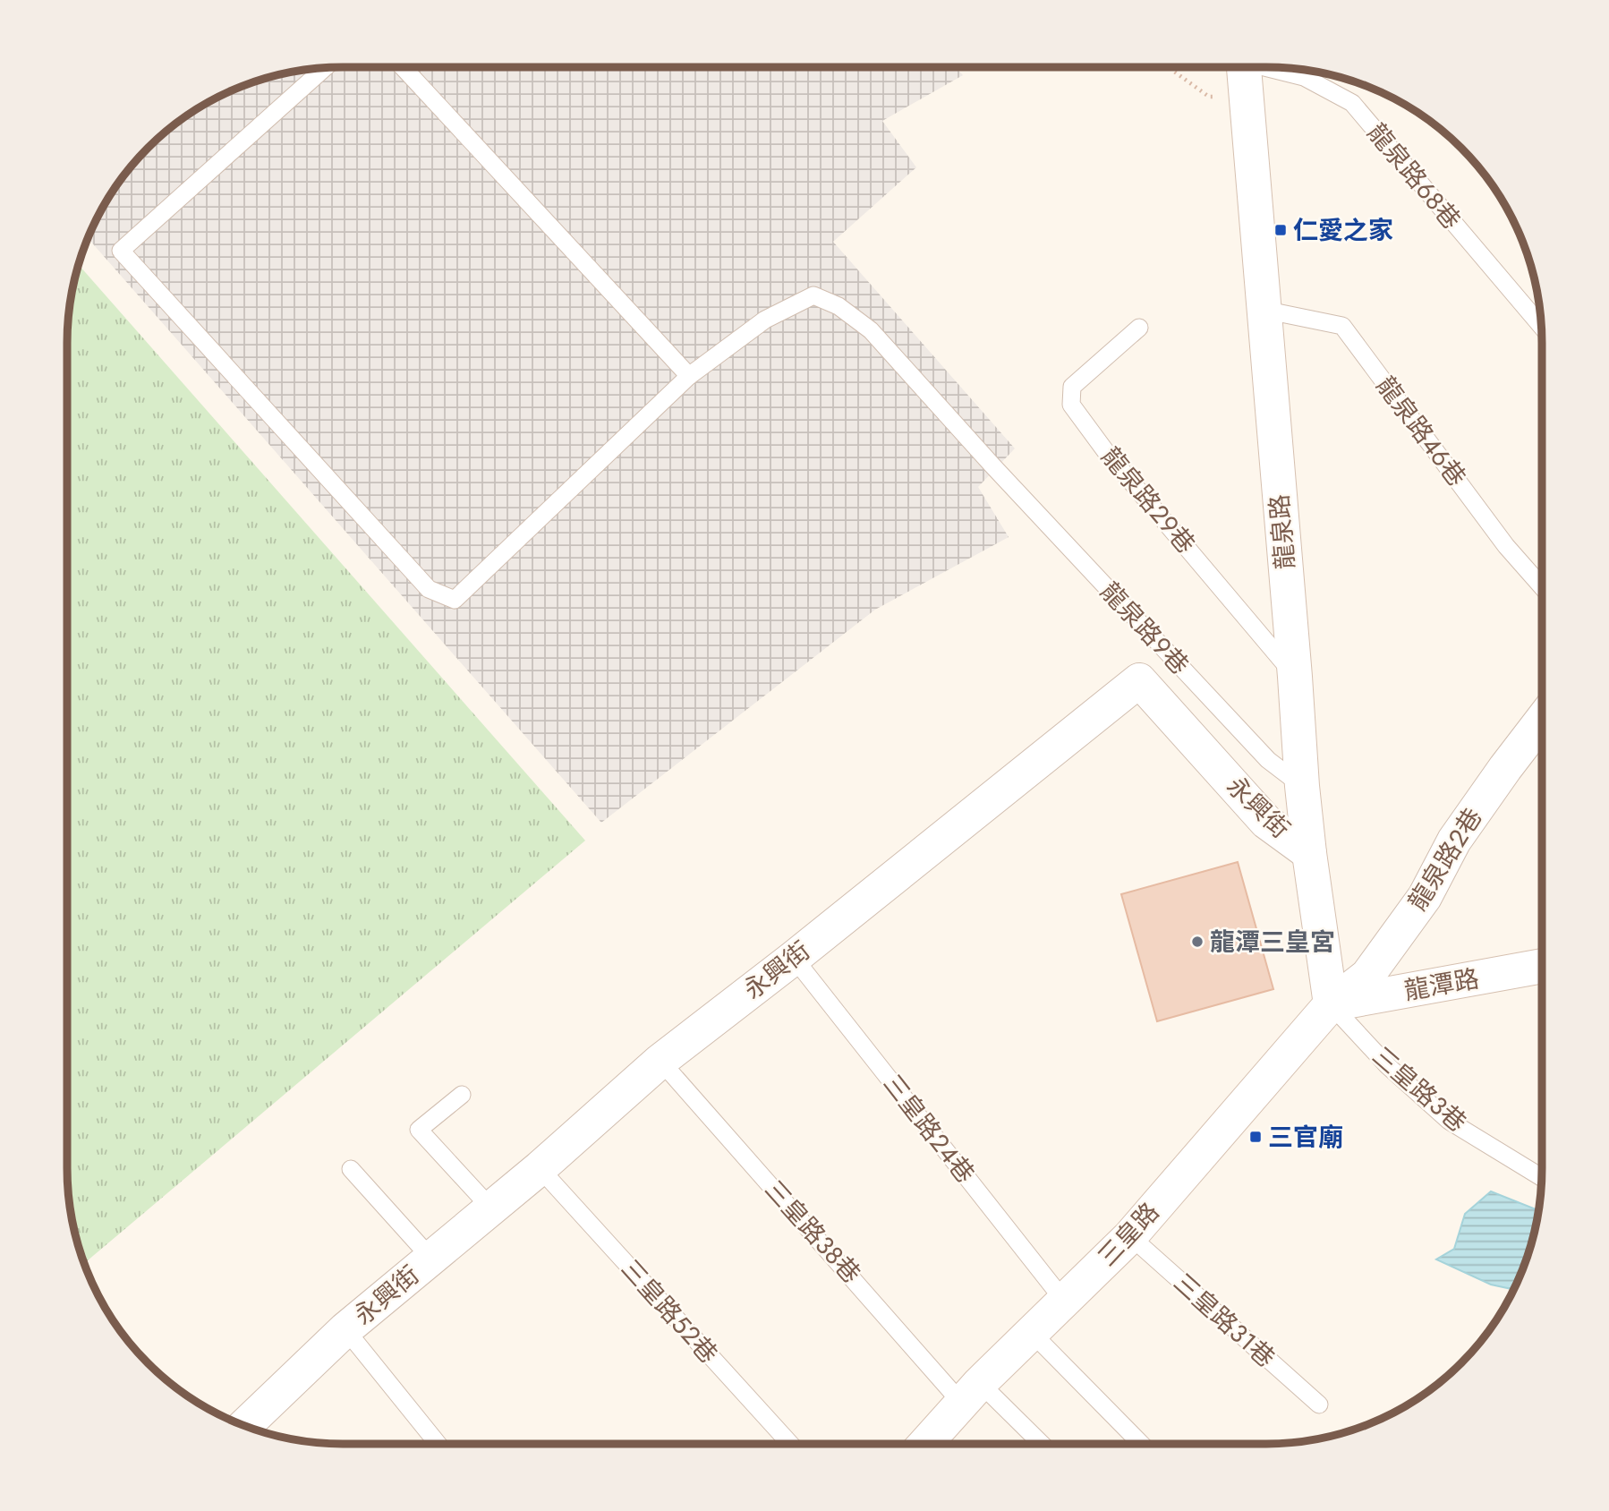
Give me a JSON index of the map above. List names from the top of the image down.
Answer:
{
  "streets": {
    "street": [
      "龍泉路",
      "永興街",
      "龍泉路2巷",
      "龍潭路",
      "三皇路"
    ],
    "lane": [
      "龍泉路68巷",
      "龍泉路46巷",
      "龍泉路29巷",
      "龍泉路9巷",
      "三皇路3巷",
      "三皇路24巷",
      "三皇路38巷",
      "三皇路52巷",
      "三皇路31巷"
    ]
  },
  "crossings": [
    ["龍泉路46巷", "龍泉路"],
    ["龍泉路29巷", "龍泉路"],
    ["龍泉路", "龍泉路9巷"],
    ["龍泉路", "永興街"],
    ["龍泉路", "龍泉路2巷"],
    ["龍泉路", "龍潭路"],
    ["龍泉路", "三皇路3巷"],
    ["龍泉路", "三皇路"],
    ["永興街", "三皇路24巷"],
    ["永興街", "三皇路38巷"],
    ["永興街", "三皇路52巷"],
    ["龍泉路2巷", "龍潭路"],
    ["龍泉路2巷", "三皇路3巷"],
    ["龍泉路2巷", "三皇路"],
    ["龍潭路", "三皇路3巷"],
    ["龍潭路", "三皇路"],
    ["三皇路3巷", "三皇路"],
    ["三皇路24巷", "三皇路"],
    ["三皇路38巷", "三皇路"],
    ["三皇路", "三皇路31巷"]
  ],
  "places": {
    "transit": ["仁愛之家", "三官廟"],
    "other": ["龍潭三皇宮"]
  }
}
